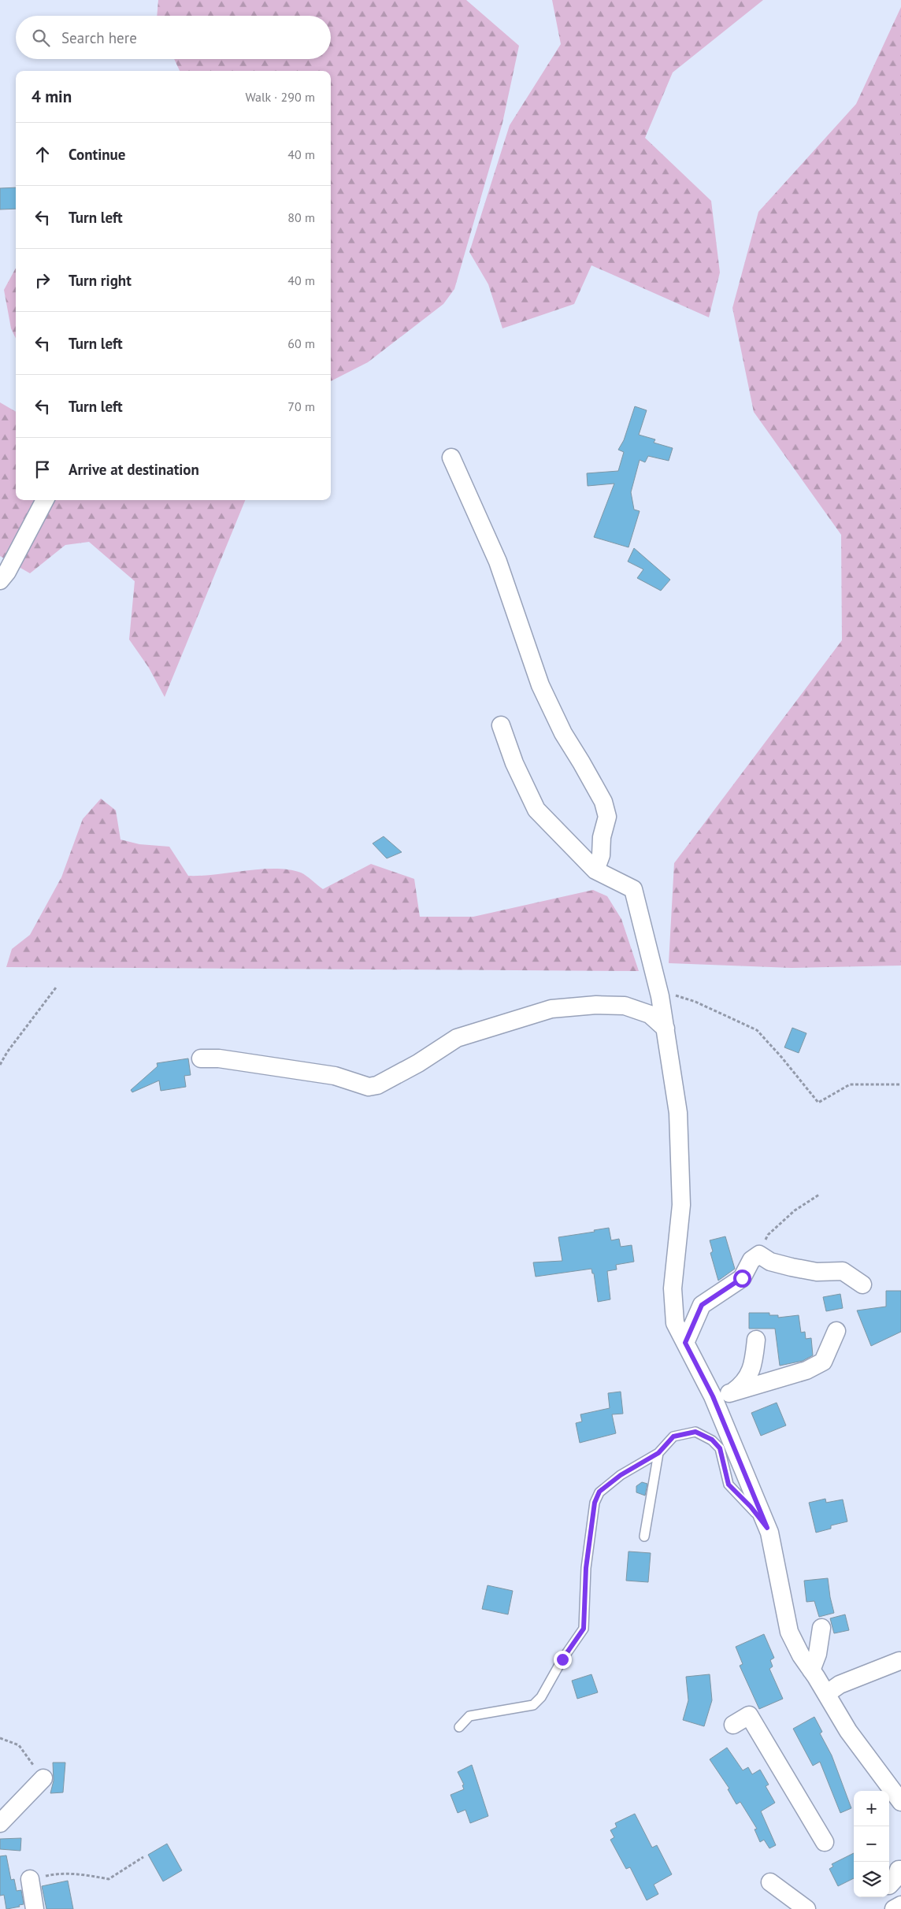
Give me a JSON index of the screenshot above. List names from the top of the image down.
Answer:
{
  "page": {
    "search": "Search here",
    "heading": ["4 min", "Walk · 290 m"],
    "list": [
      ["Continue", "40 m"],
      ["Turn left", "80 m"],
      ["Turn right", "40 m"],
      ["Turn left", "60 m"],
      ["Turn left", "70 m"],
      "Arrive at destination"
    ],
    "map_buttons": ["+", "−"]
  }
}
